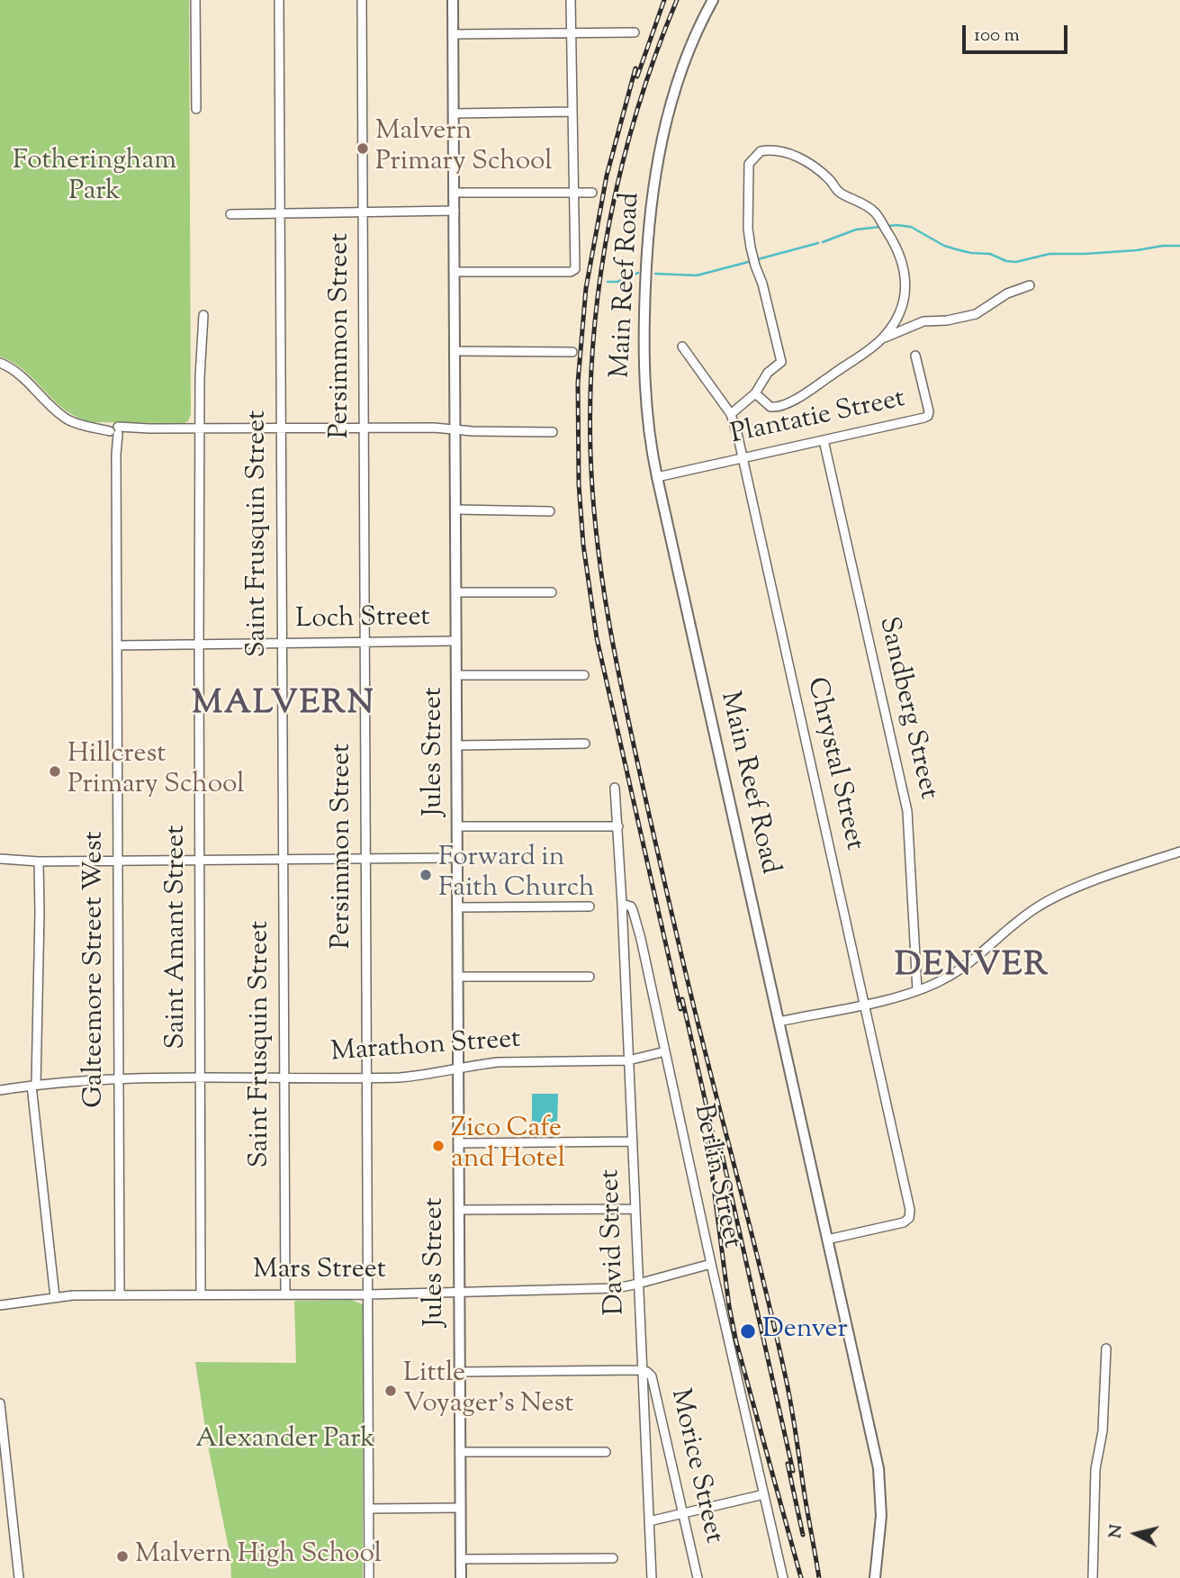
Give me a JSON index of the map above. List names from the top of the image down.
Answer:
{
  "streets": {
    "main road": ["Main Reef Road", "Jules Street"],
    "street": [
      "Persimmon Street",
      "Plantatie Street",
      "Saint Frusquin Street",
      "Loch Street",
      "Sandberg Street",
      "Chrystal Street",
      "Saint Amant Street",
      "Galteemore Street West",
      "Marathon Street",
      "Berlin Street",
      "David Street",
      "Mars Street",
      "Morice Street"
    ]
  },
  "crossings": [
    ["Main Reef Road", "Plantatie Street"],
    ["Main Reef Road", "Chrystal Street"],
    ["Persimmon Street", "Loch Street"],
    ["Persimmon Street", "Marathon Street"],
    ["Persimmon Street", "Mars Street"],
    ["Plantatie Street", "Sandberg Street"],
    ["Plantatie Street", "Chrystal Street"],
    ["Saint Frusquin Street", "Loch Street"],
    ["Saint Frusquin Street", "Marathon Street"],
    ["Saint Frusquin Street", "Mars Street"],
    ["Loch Street", "Jules Street"],
    ["Loch Street", "Saint Amant Street"],
    ["Loch Street", "Galteemore Street West"],
    ["Jules Street", "Marathon Street"],
    ["Jules Street", "Mars Street"],
    ["Saint Amant Street", "Marathon Street"],
    ["Saint Amant Street", "Mars Street"],
    ["Galteemore Street West", "Marathon Street"],
    ["Galteemore Street West", "Mars Street"],
    ["Marathon Street", "Berlin Street"],
    ["Marathon Street", "David Street"],
    ["Berlin Street", "David Street"],
    ["Berlin Street", "Mars Street"],
    ["David Street", "Mars Street"],
    ["David Street", "Morice Street"]
  ],
  "districts": ["MALVERN", "DENVER"],
  "parks": ["Fotheringham Park", "Alexander Park"],
  "places": [
    "Malvern Primary School",
    "Hillcrest Primary School",
    "Forward in Faith Church",
    "Zico Cafe and Hotel",
    "Denver",
    "Little Voyager's Nest",
    "Malvern High School"
  ],
  "scale_bar": "100 m",
  "north": "left"
}
